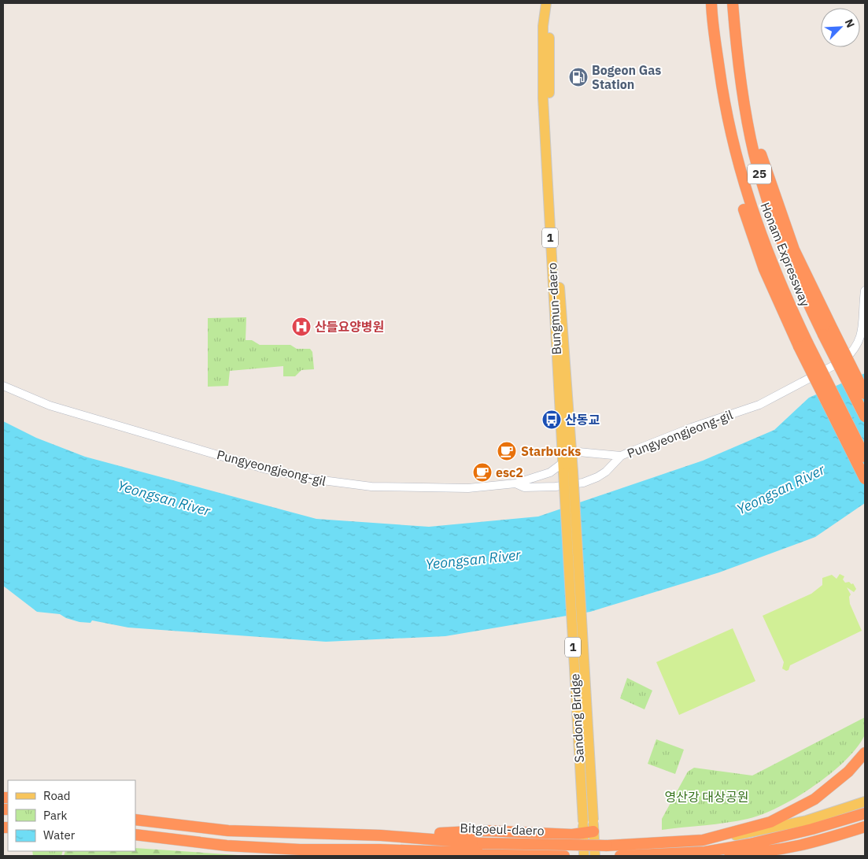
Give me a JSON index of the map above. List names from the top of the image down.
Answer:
{
  "streets": {
    "highway": ["25", "Honam Expressway", "Bitgoeul-daero"],
    "main road": ["1", "Bungmun-daero", "Sandong Bridge"],
    "street": ["Pungyeongjeong-gil"]
  },
  "crossings": [
    ["1", "Sandong Bridge"],
    ["Bungmun-daero", "Sandong Bridge"]
  ],
  "water": ["Yeongsan River"],
  "parks": ["영산강 대상공원"],
  "places": {
    "fuel station": ["Bogeon Gas Station"],
    "hospital": ["산들요양병원"],
    "bus stop": ["산동교"],
    "cafe": ["Starbucks", "esc2"]
  },
  "legend": ["Road", "Park", "Water"],
  "north": "top right"
}
